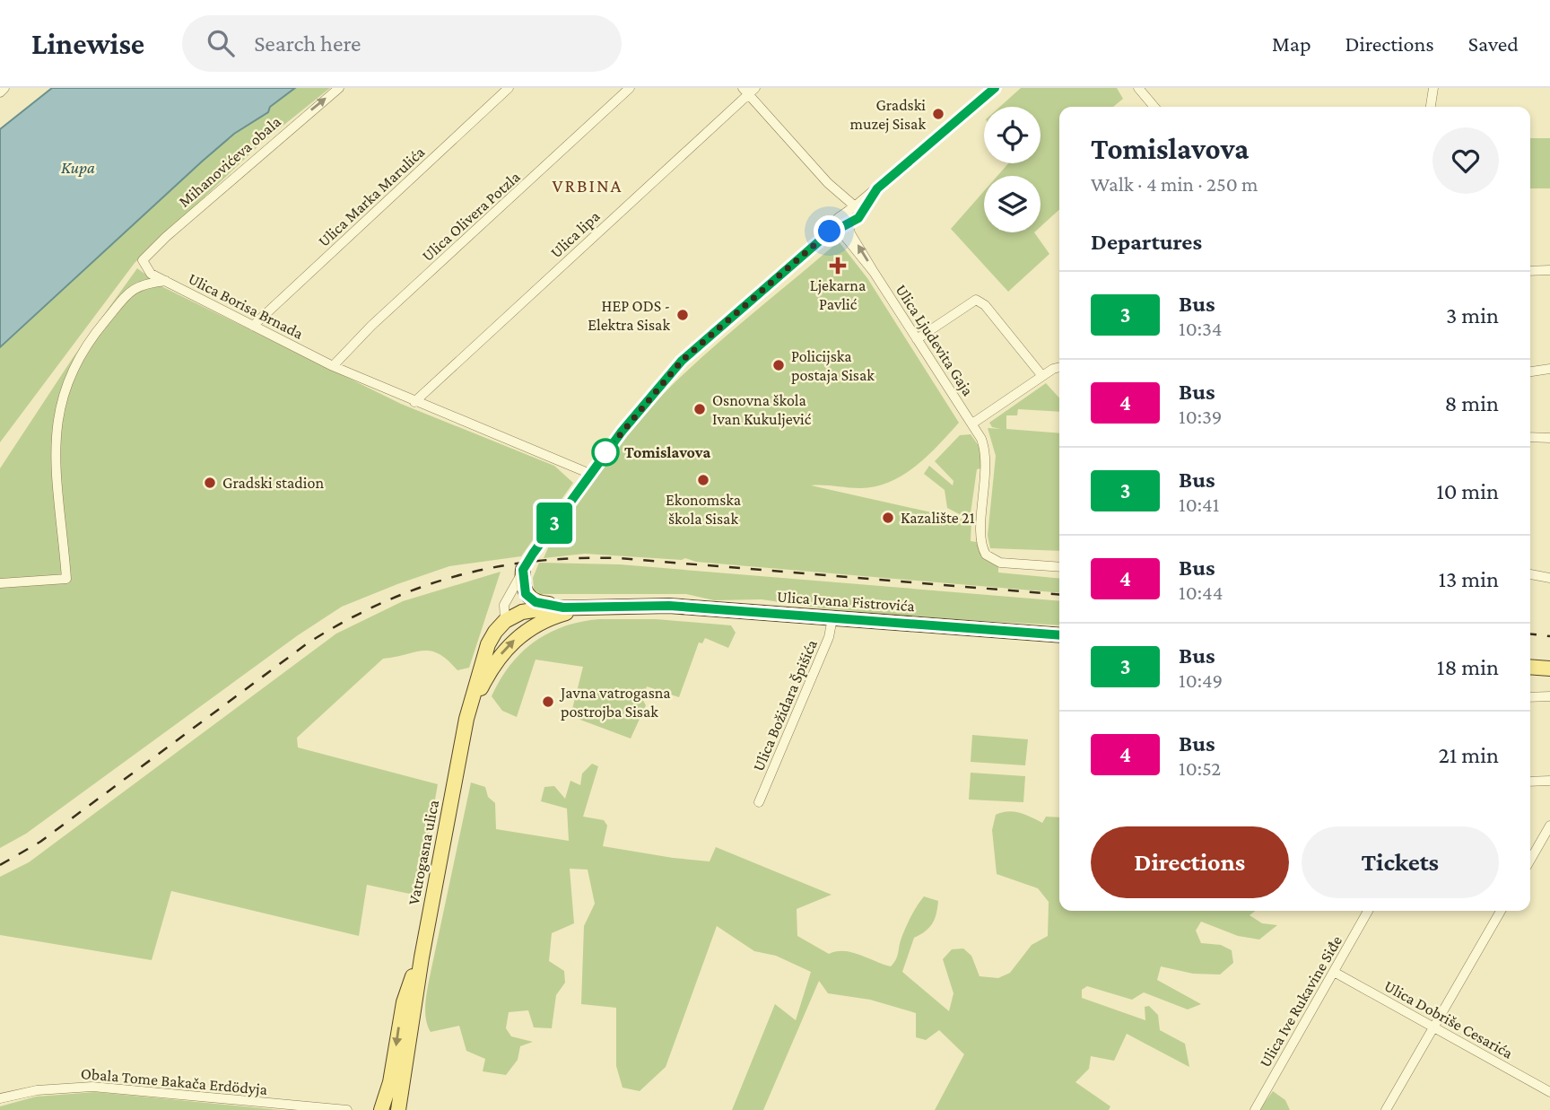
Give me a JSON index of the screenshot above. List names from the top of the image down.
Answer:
{
  "streets": {
    "main road": ["Ulica Ivana Fistrovića", "Vatrogasna ulica"],
    "street": [
      "Mihanovićeva obala",
      "Ulica Marka Marulića",
      "Ulica Olivera Potzla",
      "Ulica lipa",
      "Ulica Borisa Brnada",
      "Ulica Ljudevita Gaja",
      "Ulica Božidara Špišića",
      "Ulica Ive Rukavine Siđe",
      "Ulica Dobriše Cesarića",
      "Obala Tome Bakača Erdödyja"
    ]
  },
  "crossings": [
    ["Mihanovićeva obala", "Ulica Borisa Brnada"],
    ["Ulica Marka Marulića", "Ulica Borisa Brnada"],
    ["Ulica Olivera Potzla", "Ulica Borisa Brnada"],
    ["Ulica lipa", "Ulica Borisa Brnada"],
    ["Ulica Ivana Fistrovića", "Ulica Božidara Špišića"],
    ["Ulica Ive Rukavine Siđe", "Ulica Dobriše Cesarića"]
  ],
  "one_way": ["Mihanovićeva obala"],
  "districts": ["VRBINA"],
  "water": ["Kupa"],
  "places": {
    "other": [
      "Gradski muzej Sisak",
      "HEP ODS - Elektra Sisak",
      "Policijska postaja Sisak",
      "Osnovna škola Ivan Kukuljević",
      "Tomislavova",
      "Ekonomska škola Sisak",
      "Gradski stadion",
      "Kazalište 21",
      "Javna vatrogasna postrojba Sisak"
    ],
    "health": ["Ljekarna Pavlić"]
  },
  "lines": ["bus line 3"],
  "page": {
    "header": "Linewise",
    "search": "Search here",
    "nav": ["Map", "Directions", "Saved"],
    "on_map": "3",
    "heading": [
      ["Tomislavova", "Walk · 4 min · 250 m"],
      "Departures"
    ],
    "list": [
      {
        "mark": "3",
        "name": "Bus",
        "note": "10:34",
        "value": "3 min"
      },
      {
        "mark": "4",
        "name": "Bus",
        "note": "10:39",
        "value": "8 min"
      },
      {
        "mark": "3",
        "name": "Bus",
        "note": "10:41",
        "value": "10 min"
      },
      {
        "mark": "4",
        "name": "Bus",
        "note": "10:44",
        "value": "13 min"
      },
      {
        "mark": "3",
        "name": "Bus",
        "note": "10:49",
        "value": "18 min"
      },
      {
        "mark": "4",
        "name": "Bus",
        "note": "10:52",
        "value": "21 min"
      }
    ],
    "buttons": ["Directions", "Tickets"]
  }
}
